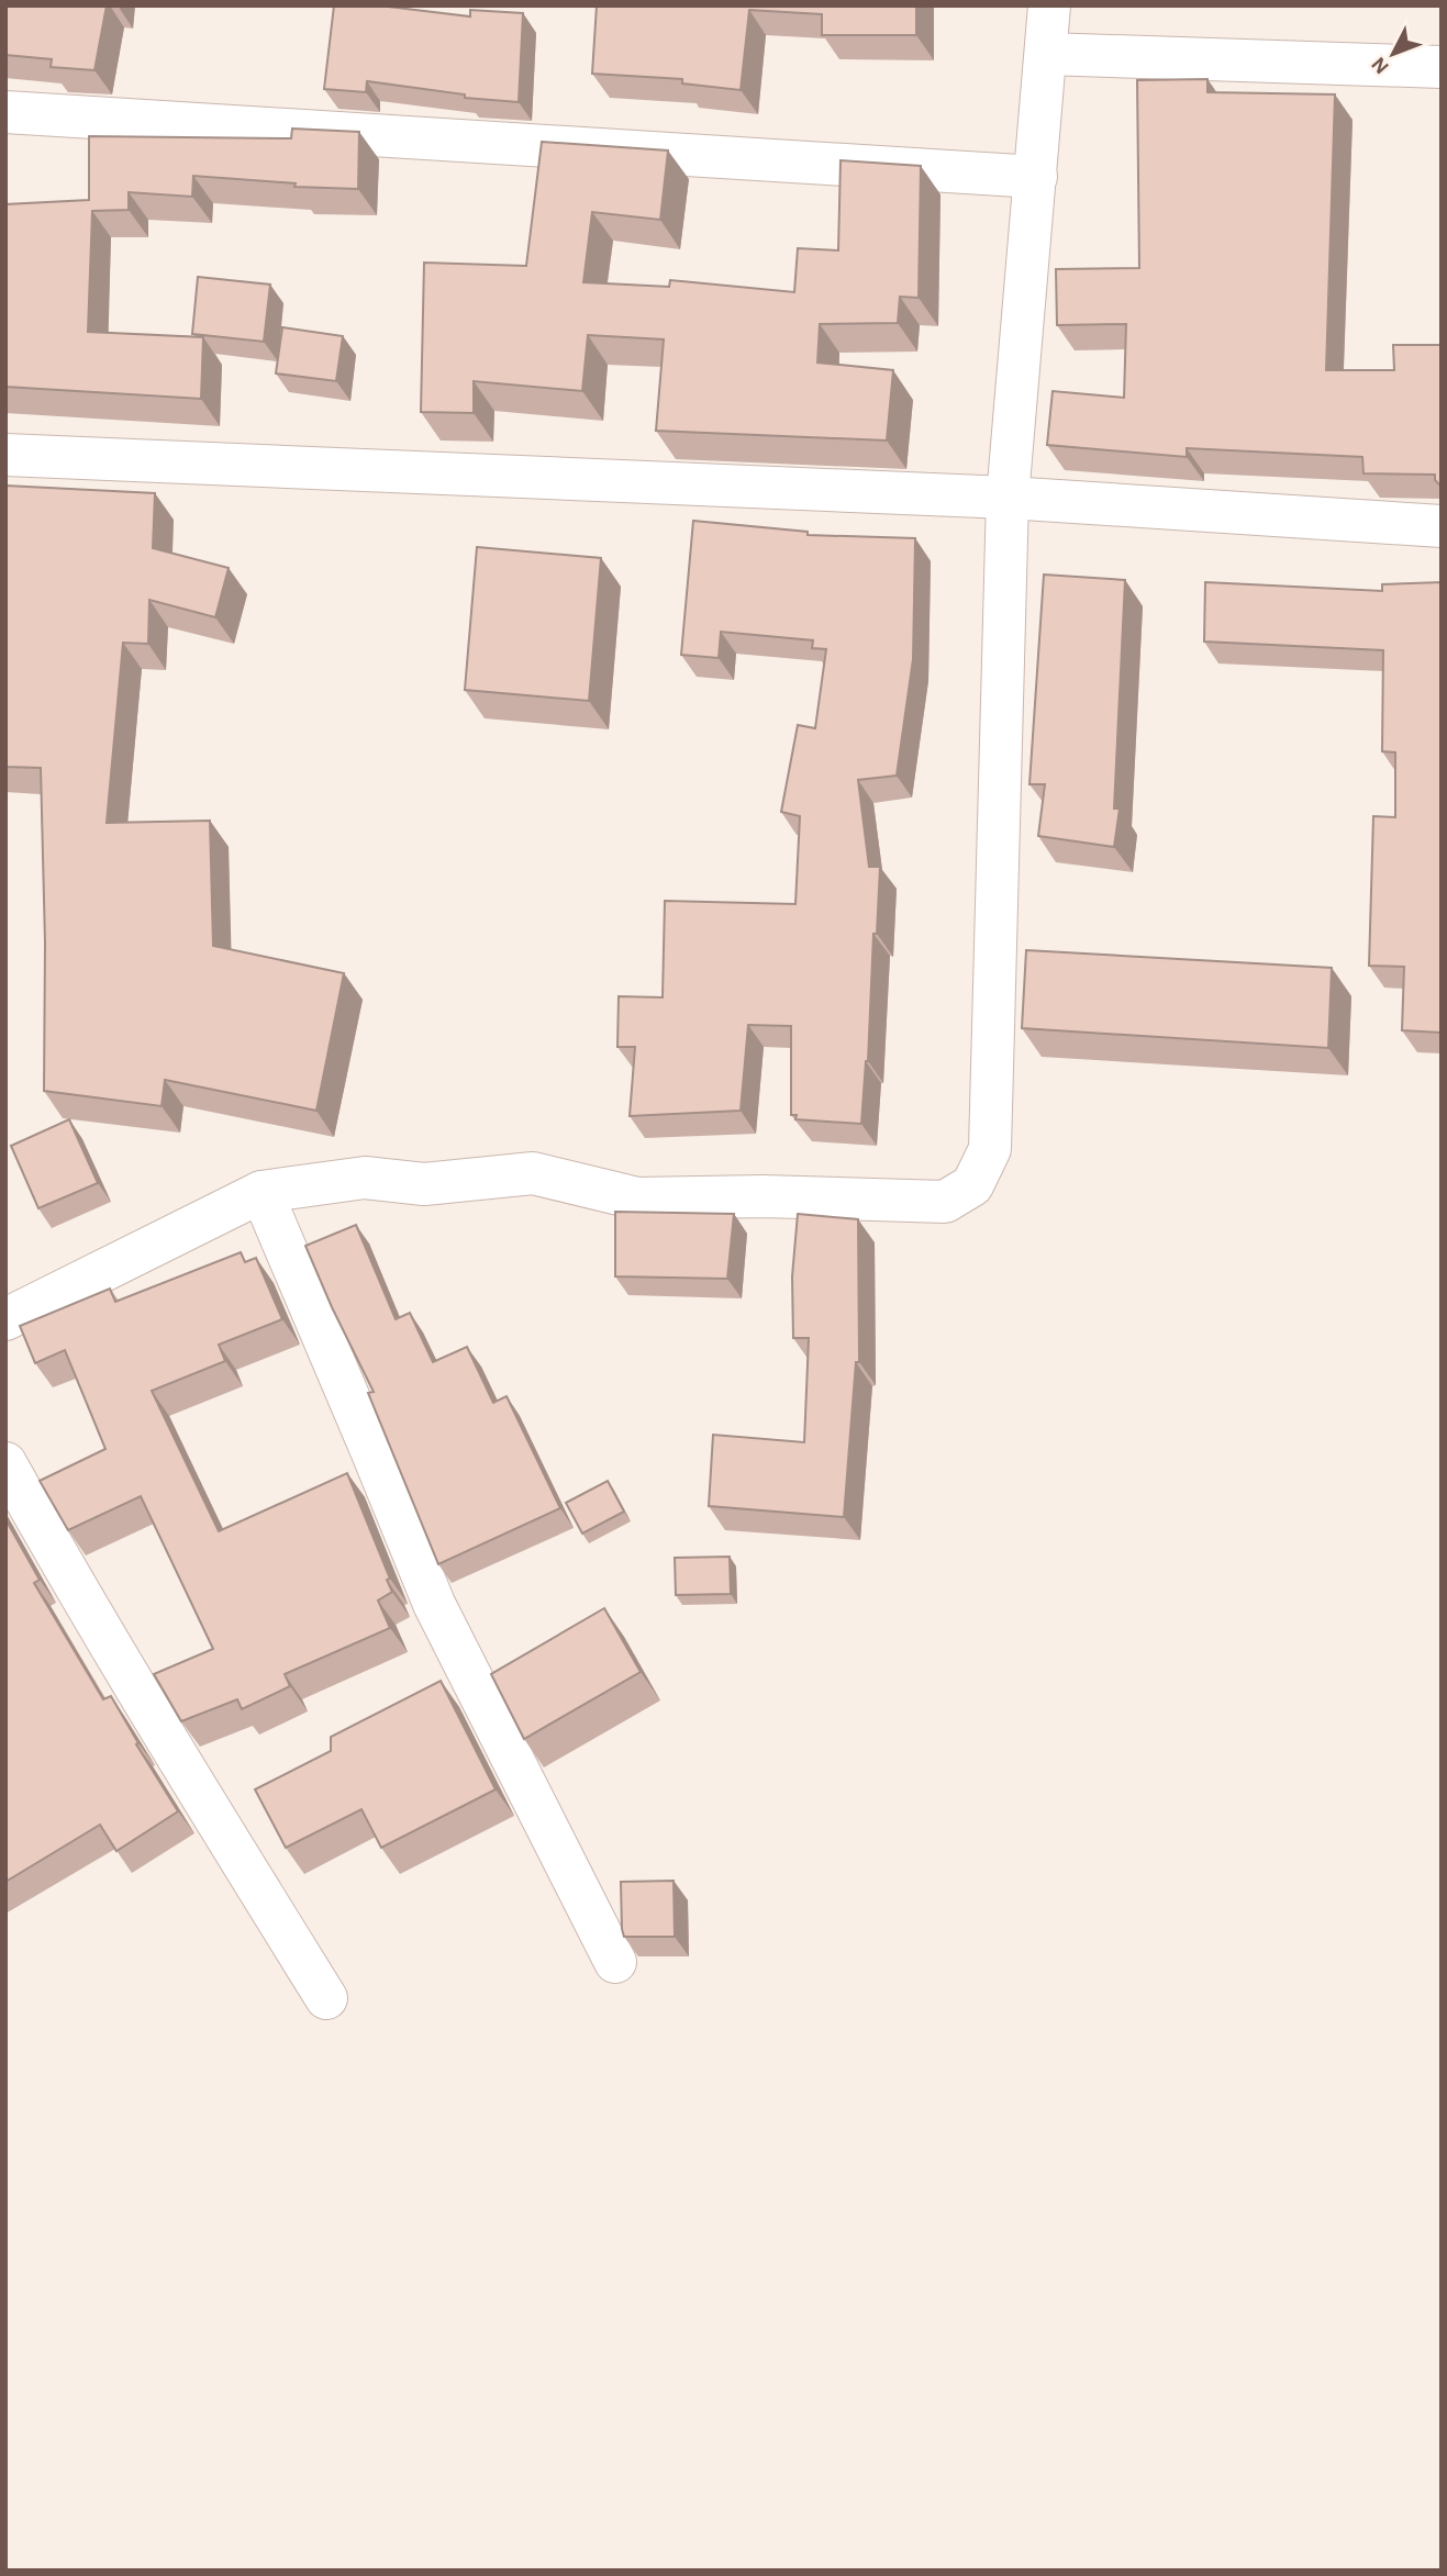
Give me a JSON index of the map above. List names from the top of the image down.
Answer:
{
  "north": "bottom left"
}
